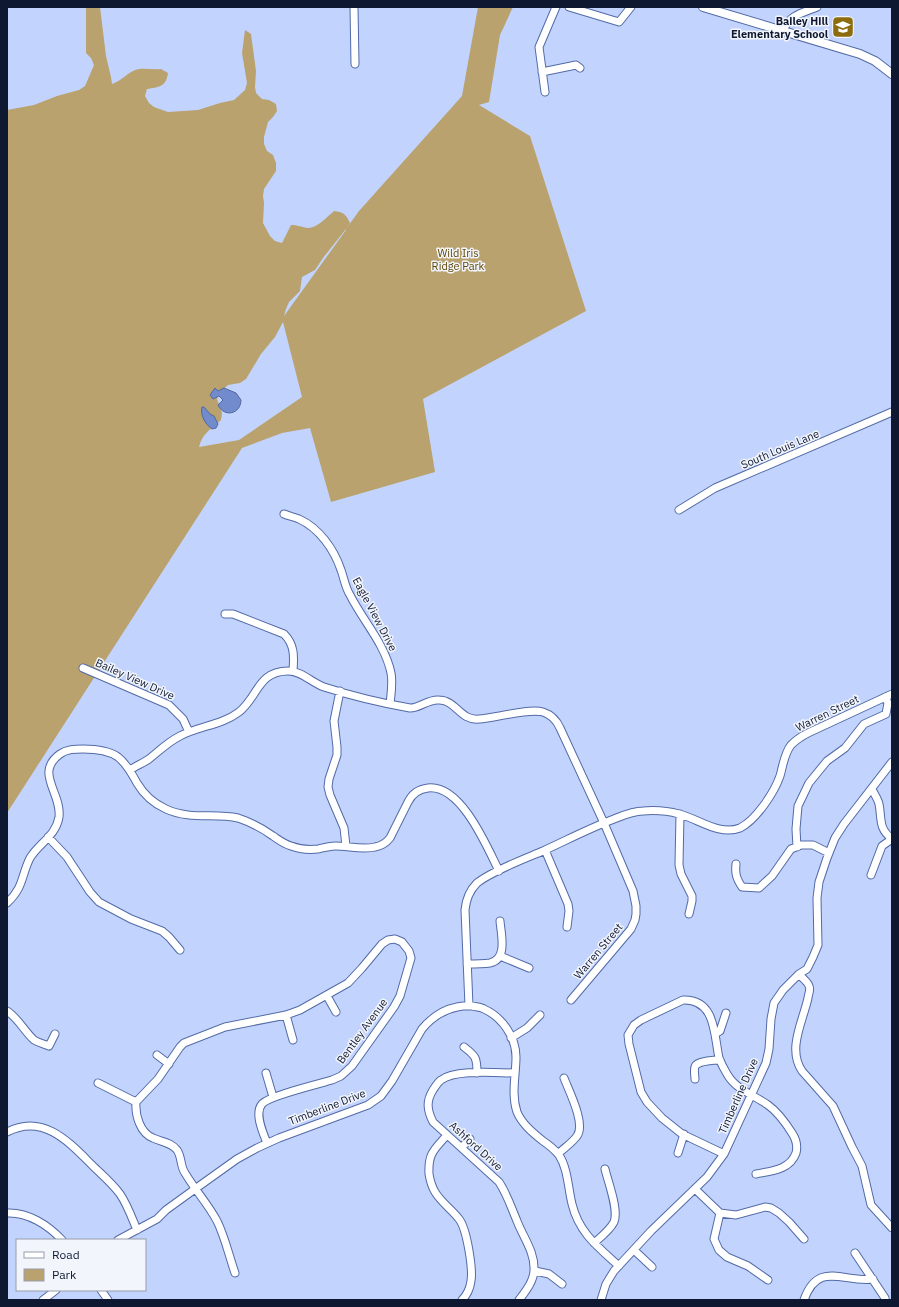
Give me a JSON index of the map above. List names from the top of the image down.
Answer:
{
  "streets": {
    "street": [
      "South Louis Lane",
      "Eagle View Drive",
      "Bailey View Drive",
      "Warren Street",
      "Bentley Avenue",
      "Timberline Drive",
      "Ashford Drive"
    ]
  },
  "crossings": [
    ["Warren Street", "Timberline Drive"],
    ["Bentley Avenue", "Timberline Drive"],
    ["Timberline Drive", "Ashford Drive"]
  ],
  "parks": ["Wild Iris Ridge Park"],
  "places": {
    "school or university": ["Bailey Hill Elementary School"]
  },
  "legend": ["Road", "Park"]
}
